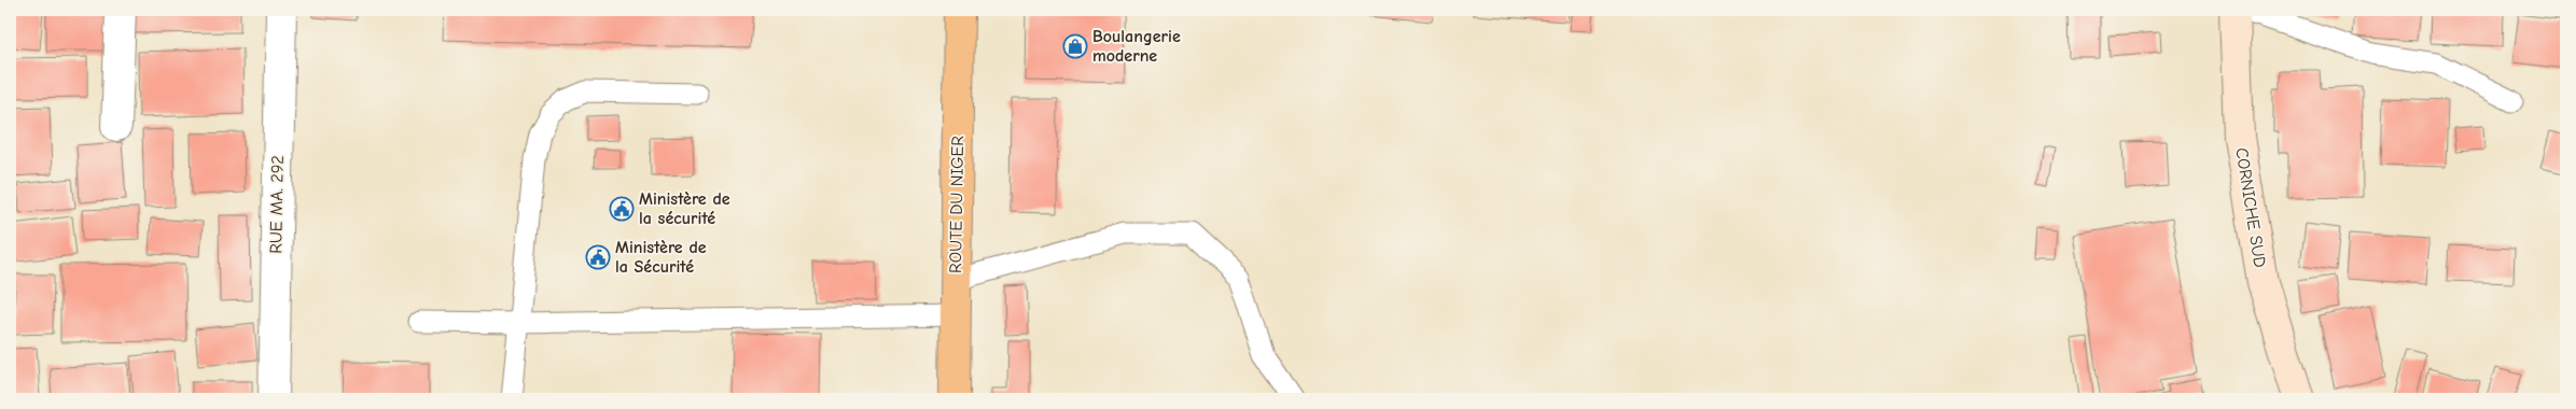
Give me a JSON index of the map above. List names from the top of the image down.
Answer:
{
  "streets": {
    "main road": ["ROUTE DU NIGER", "CORNICHE SUD"],
    "street": ["RUE MA. 292"]
  },
  "places": {
    "shop": ["Boulangerie moderne"],
    "public building": ["Ministère de la sécurité", "Ministère de la Sécurité"]
  }
}
